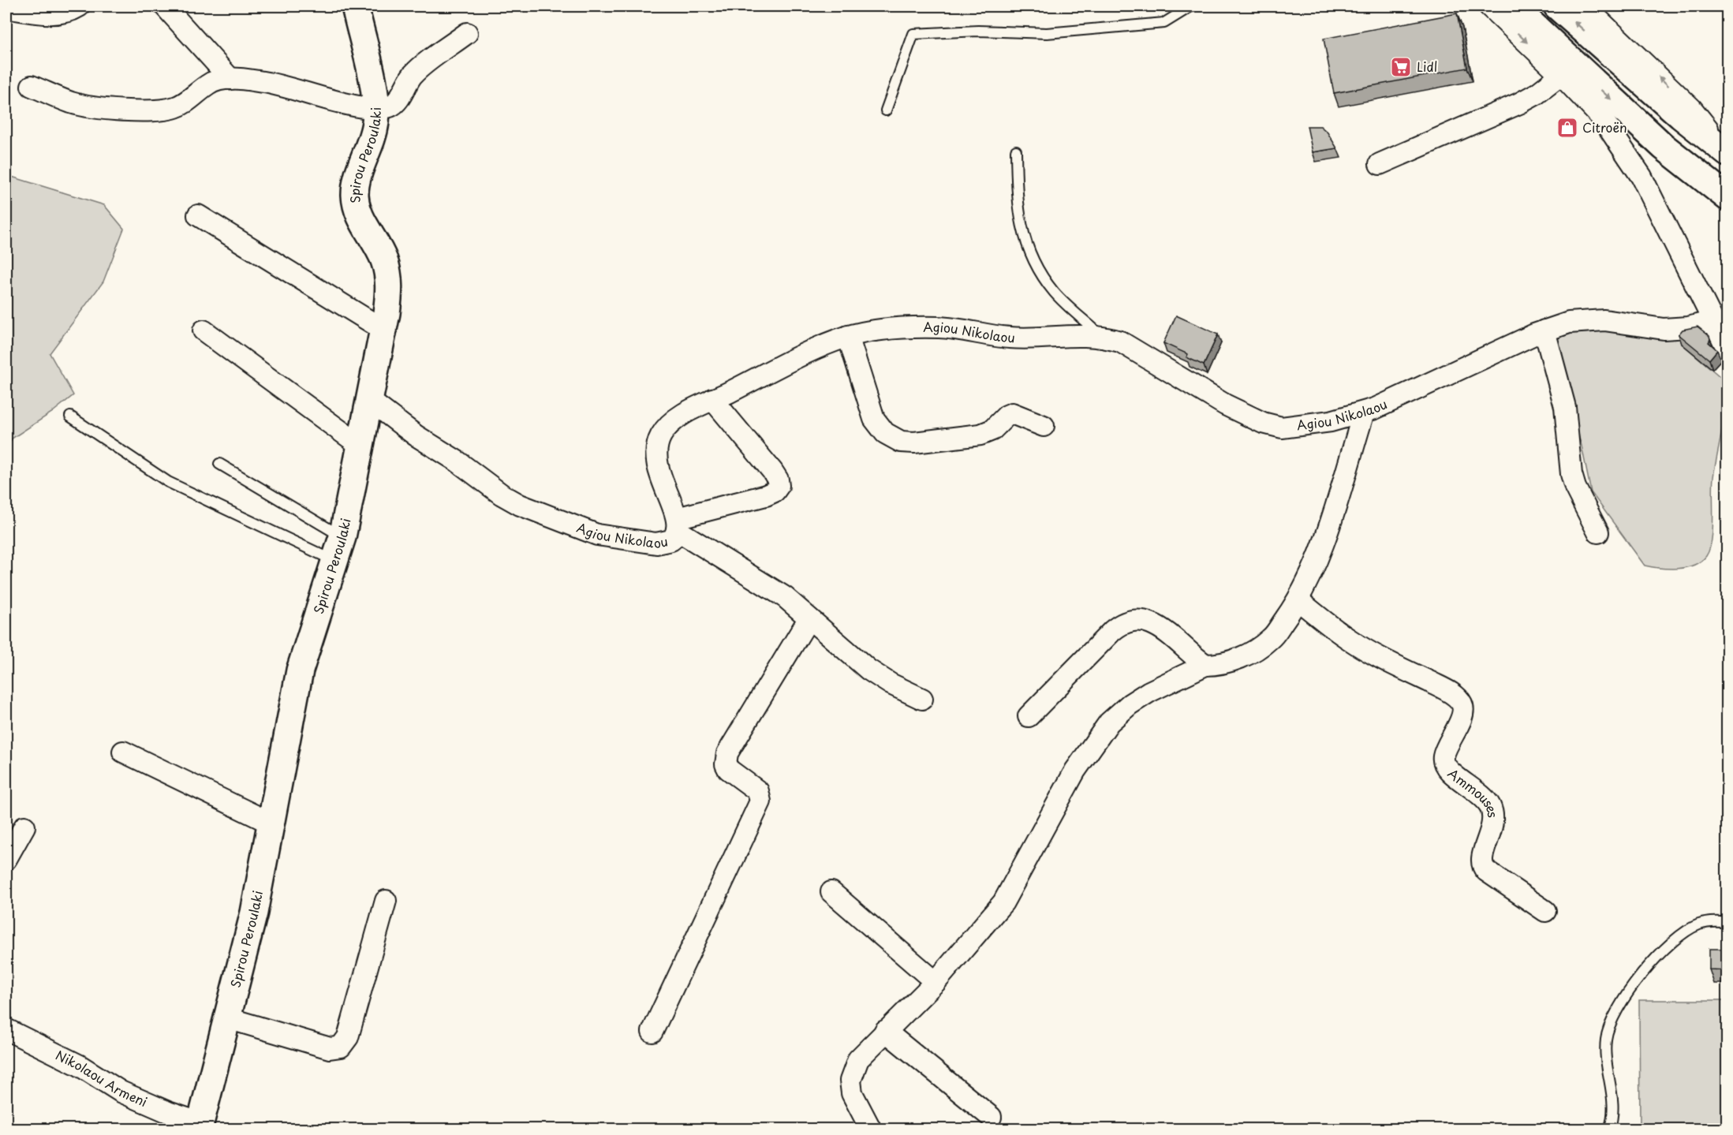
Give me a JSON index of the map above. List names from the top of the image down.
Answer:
{
  "streets": {
    "street": [
      "Spirou Peroulaki",
      "Agiou Nikolaou",
      "Ammouses",
      "Nikolaou Armeni"
    ]
  },
  "crossings": [
    ["Spirou Peroulaki", "Agiou Nikolaou"],
    ["Spirou Peroulaki", "Nikolaou Armeni"]
  ],
  "places": {
    "supermarket": ["Lidl"],
    "shop": ["Citroën"]
  }
}
